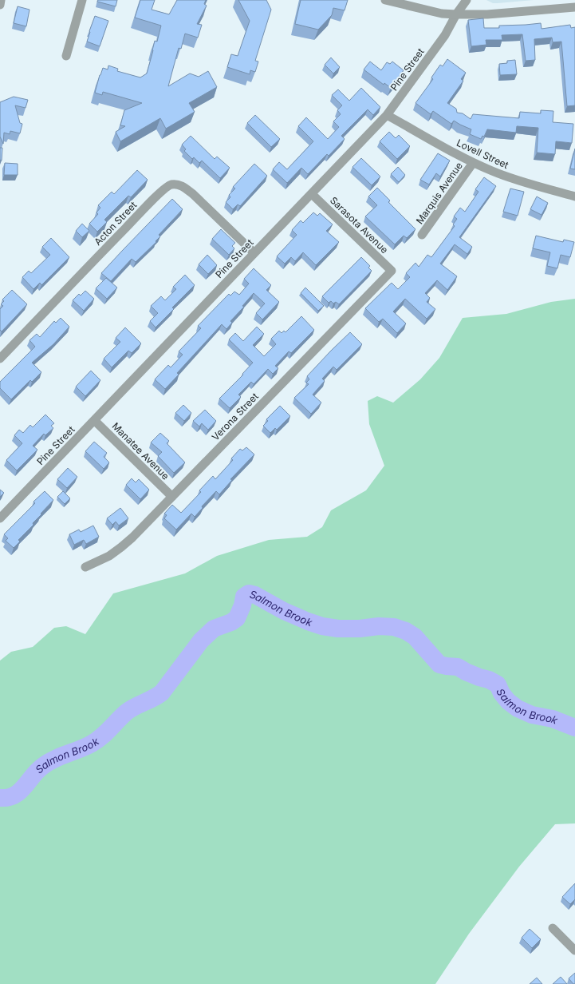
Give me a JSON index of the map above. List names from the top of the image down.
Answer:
{
  "streets": {
    "street": [
      "Pine Street",
      "Lovell Street",
      "Marquis Avenue",
      "Acton Street",
      "Sarasota Avenue",
      "Verona Street",
      "Manatee Avenue"
    ]
  },
  "crossings": [
    ["Pine Street", "Lovell Street"],
    ["Pine Street", "Acton Street"],
    ["Pine Street", "Sarasota Avenue"],
    ["Pine Street", "Manatee Avenue"],
    ["Lovell Street", "Marquis Avenue"],
    ["Sarasota Avenue", "Verona Street"],
    ["Verona Street", "Manatee Avenue"]
  ],
  "water": ["Salmon Brook"]
}
